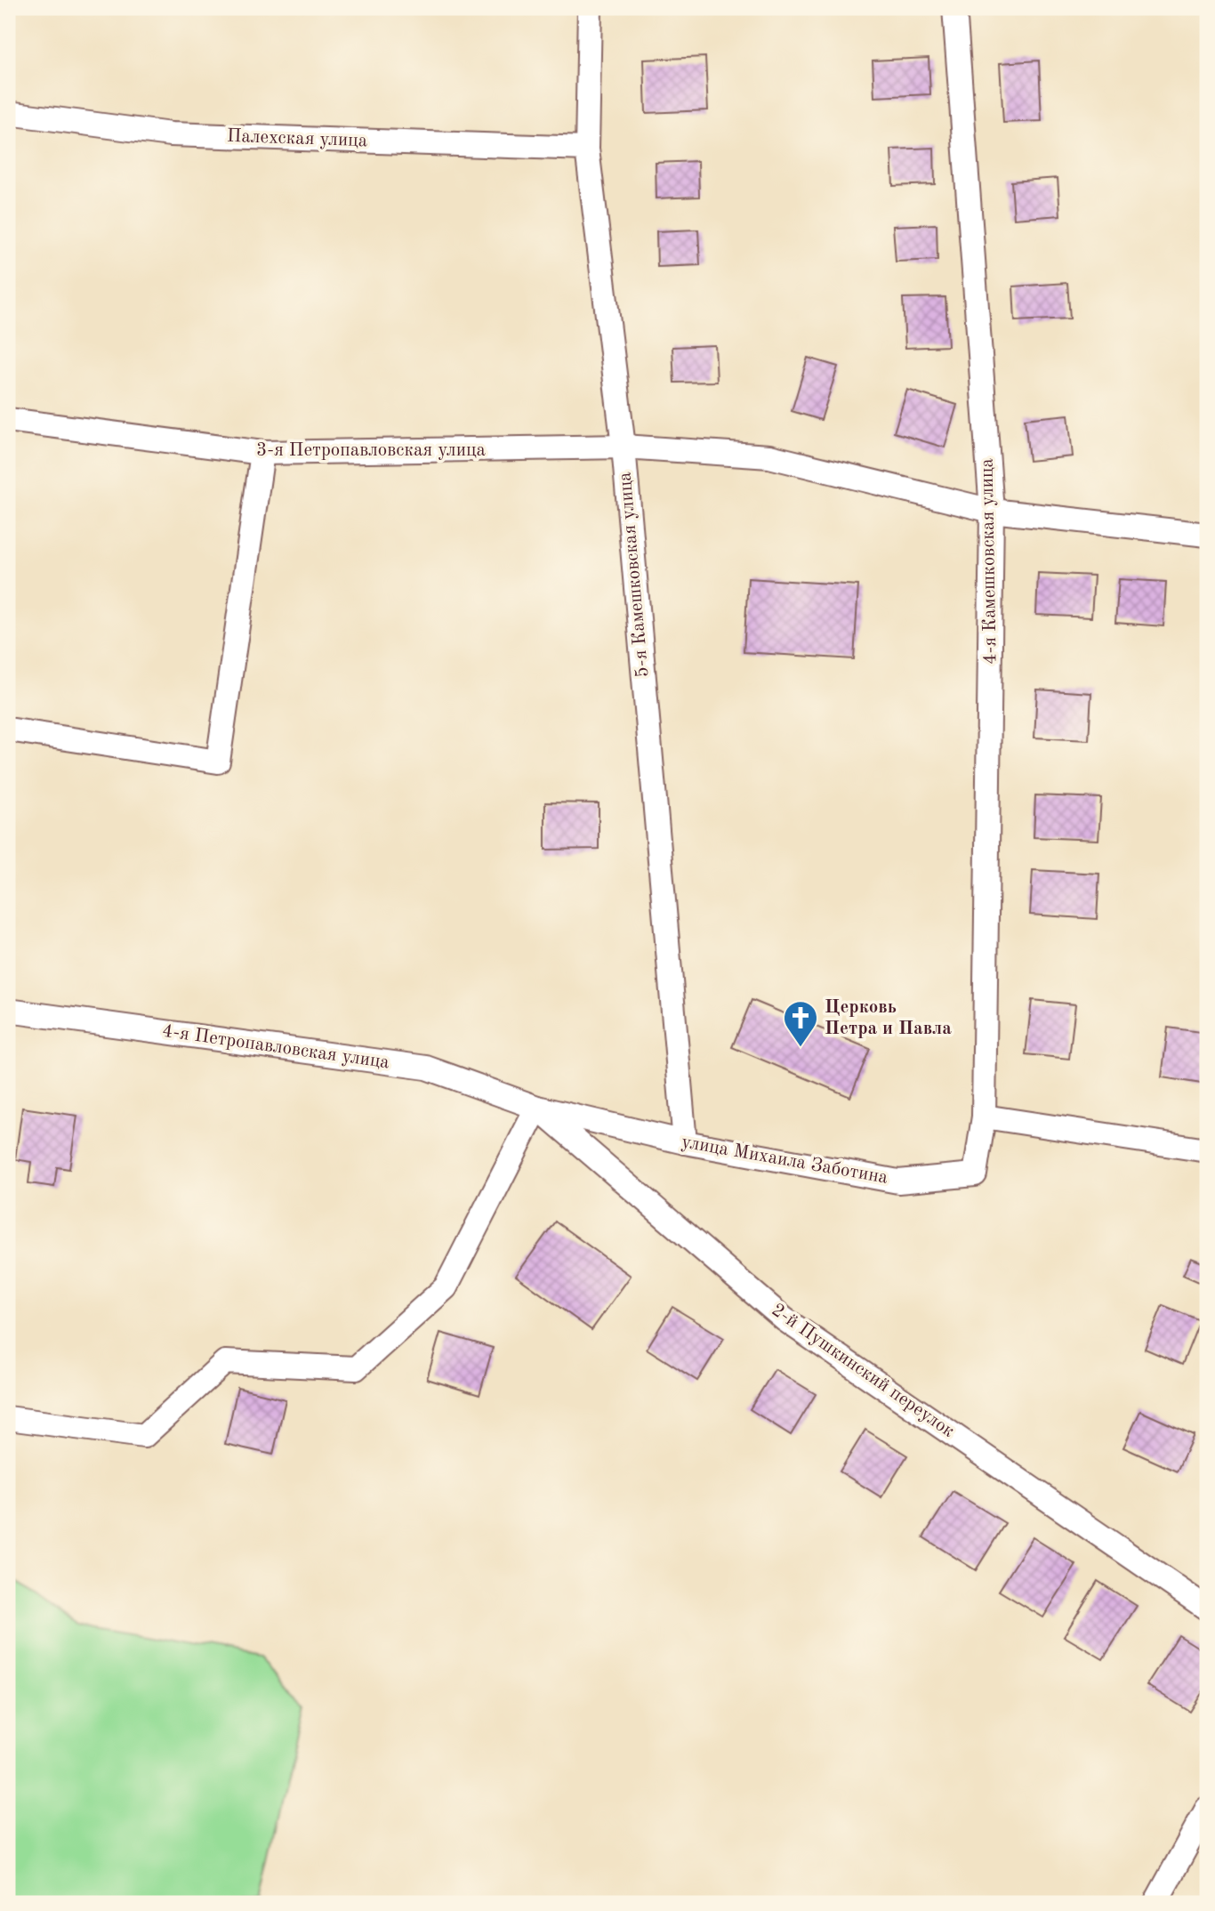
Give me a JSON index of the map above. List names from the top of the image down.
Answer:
{
  "streets": {
    "street": [
      "Палехская улица",
      "3-я Петропавловская улица",
      "4-я Камешковская улица",
      "5-я Камешковская улица",
      "4-я Петропавловская улица",
      "улица Михаила Заботина",
      "2-й Пушкинский переулок"
    ]
  },
  "crossings": [
    ["Палехская улица", "5-я Камешковская улица"],
    ["3-я Петропавловская улица", "4-я Камешковская улица"],
    ["3-я Петропавловская улица", "5-я Камешковская улица"],
    ["4-я Камешковская улица", "улица Михаила Заботина"],
    ["5-я Камешковская улица", "улица Михаила Заботина"],
    ["4-я Петропавловская улица", "улица Михаила Заботина"],
    ["4-я Петропавловская улица", "2-й Пушкинский переулок"],
    ["улица Михаила Заботина", "2-й Пушкинский переулок"]
  ],
  "places": {
    "church": ["Церковь Петра и Павла"]
  }
}
